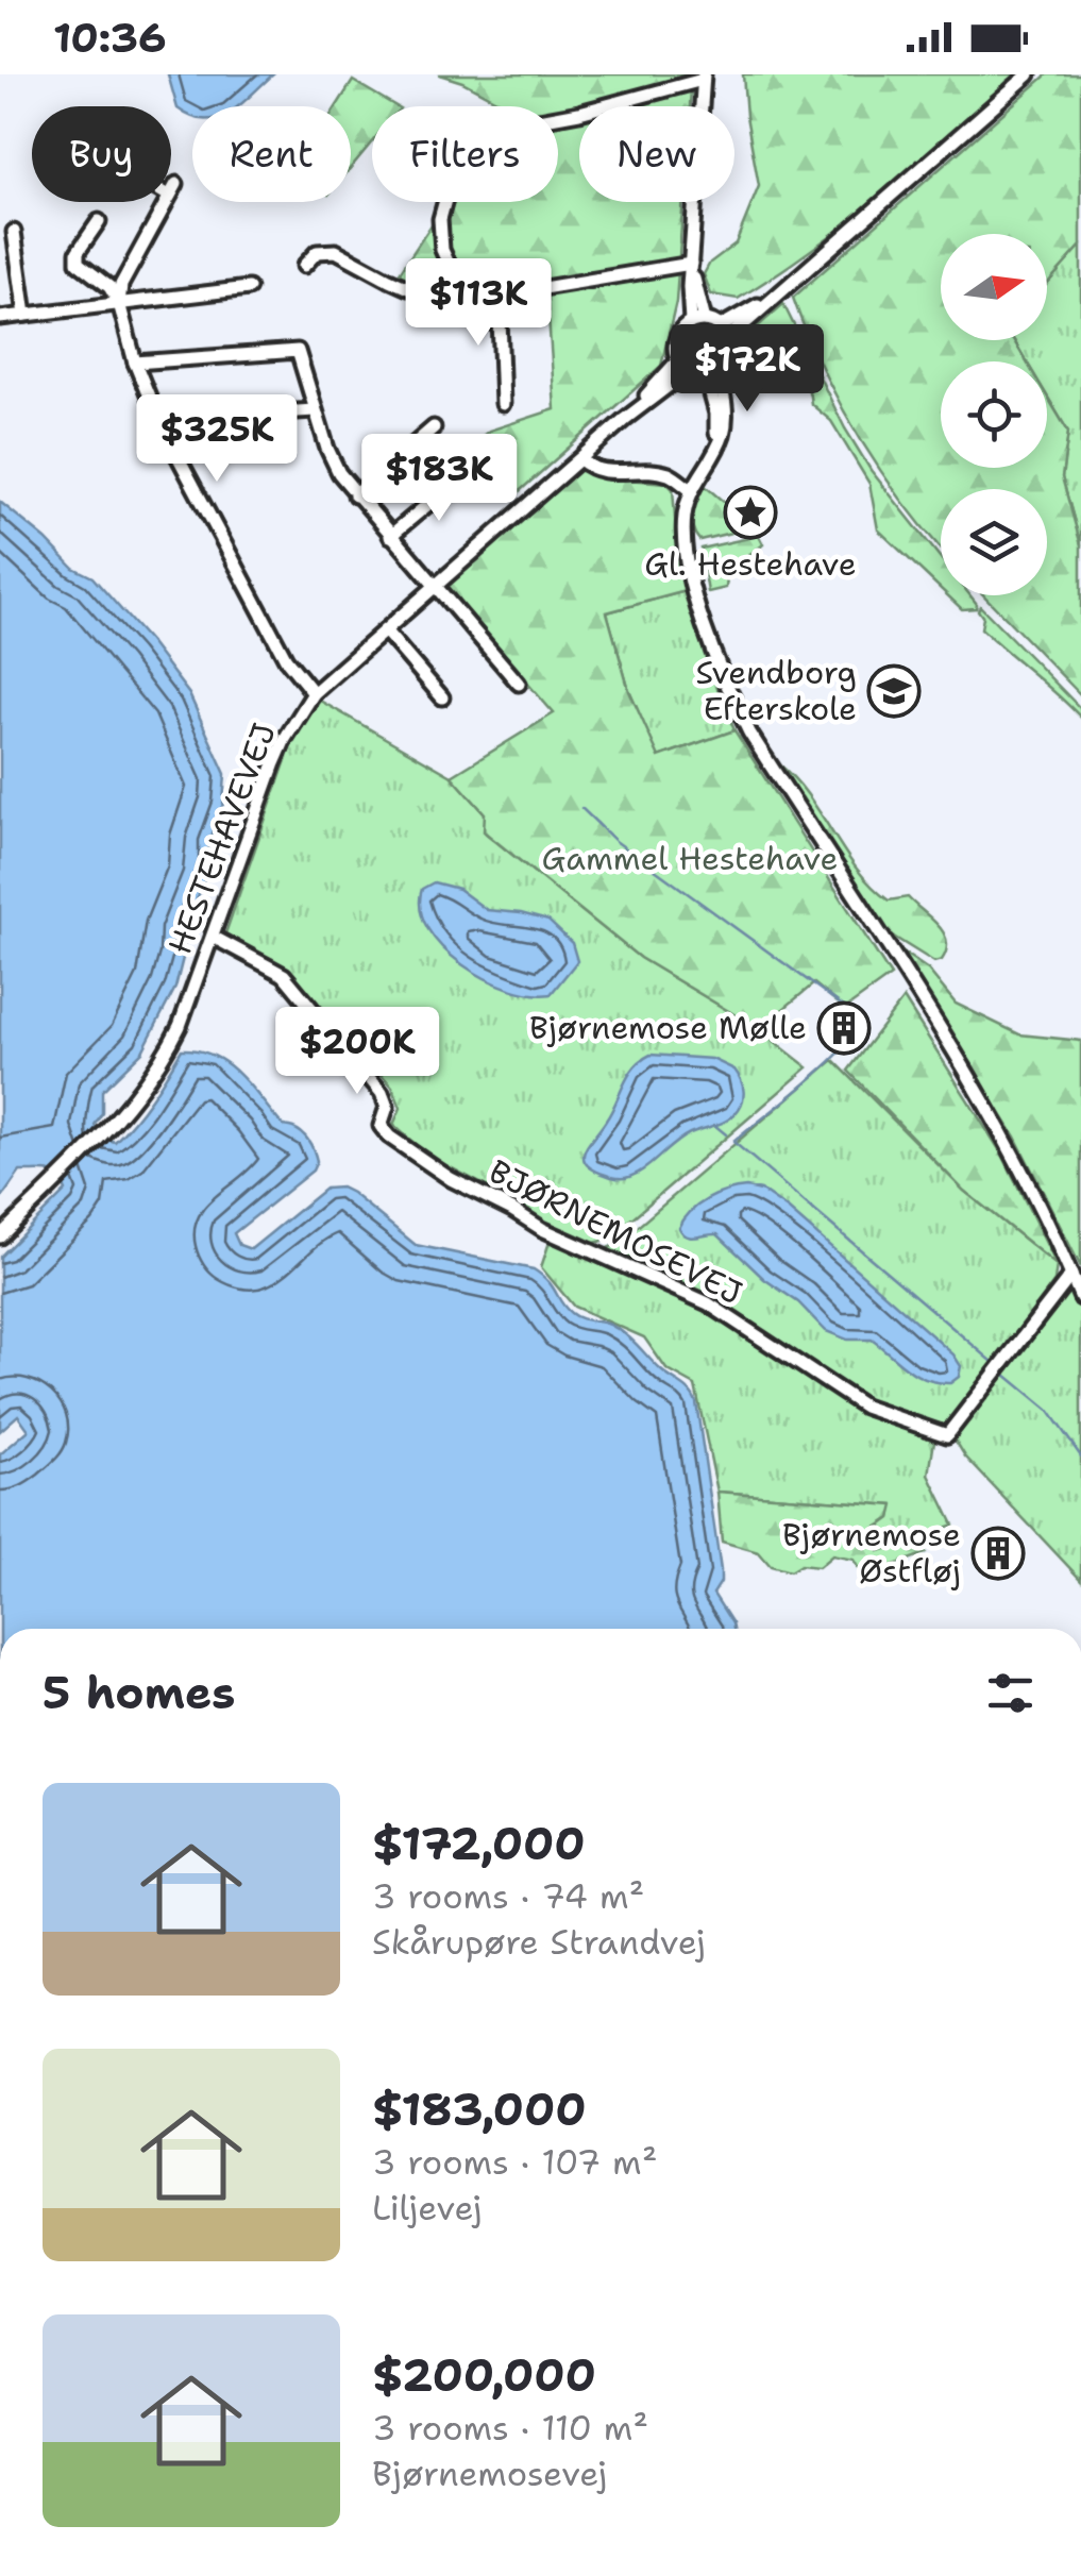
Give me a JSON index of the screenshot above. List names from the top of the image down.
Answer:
{
  "streets": {
    "street": ["HESTEHAVEVEJ", "BJØRNEMOSEVEJ"]
  },
  "crossings": [
    ["HESTEHAVEVEJ", "BJØRNEMOSEVEJ"]
  ],
  "parks": ["Gammel Hestehave"],
  "places": {
    "place": ["Gl. Hestehave"],
    "school or university": ["Svendborg Efterskole"],
    "building": ["Bjørnemose Mølle", "Bjørnemose Østfløj"]
  },
  "north": "right",
  "page": {
    "status": "10:36",
    "chip": [
      "Buy",
      "Rent",
      "Filters",
      "New"
    ],
    "price": [
      "$113K",
      "$172K",
      "$325K",
      "$183K",
      "$200K"
    ],
    "heading": "5 homes",
    "list": [
      {
        "name": "$172,000",
        "note": "3 rooms · 74 m² · Skårupøre Strandvej"
      },
      {
        "name": "$183,000",
        "note": "3 rooms · 107 m² · Liljevej"
      },
      {
        "name": "$200,000",
        "note": "3 rooms · 110 m² · Bjørnemosevej"
      }
    ]
  }
}
